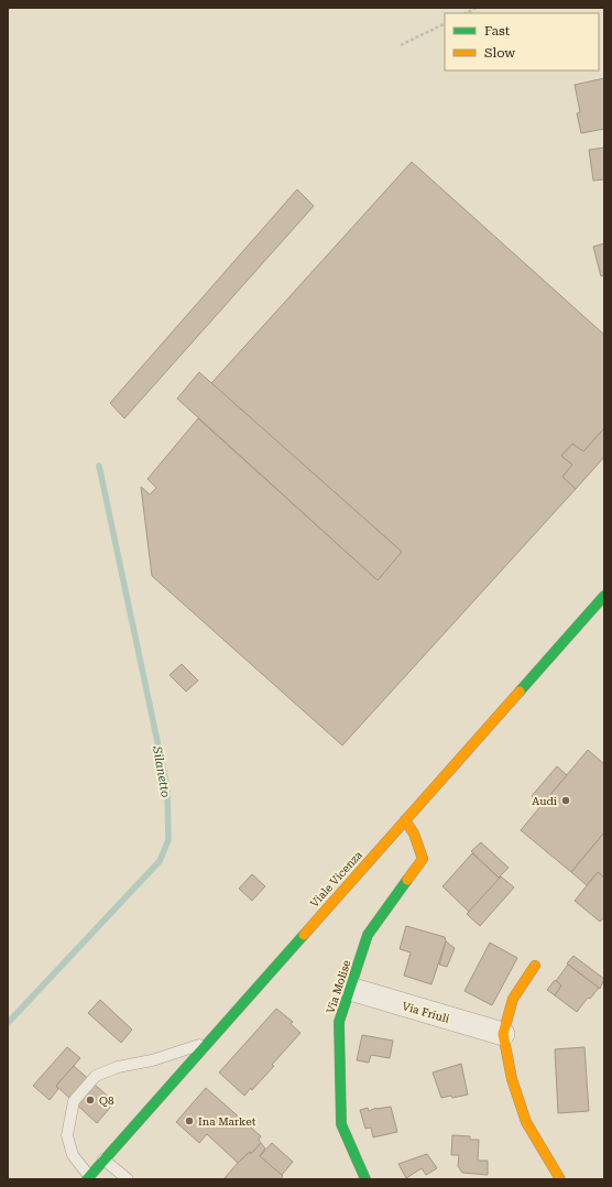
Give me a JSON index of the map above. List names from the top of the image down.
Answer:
{
  "streets": {
    "main road": ["Viale Vicenza", "Via Molise"],
    "street": ["Via Friuli"]
  },
  "crossings": [
    ["Viale Vicenza", "Via Molise"],
    ["Via Molise", "Via Friuli"]
  ],
  "water": ["Silanetto"],
  "places": ["Audi", "Q8", "Ina Market"],
  "legend": ["Fast", "Slow"]
}
